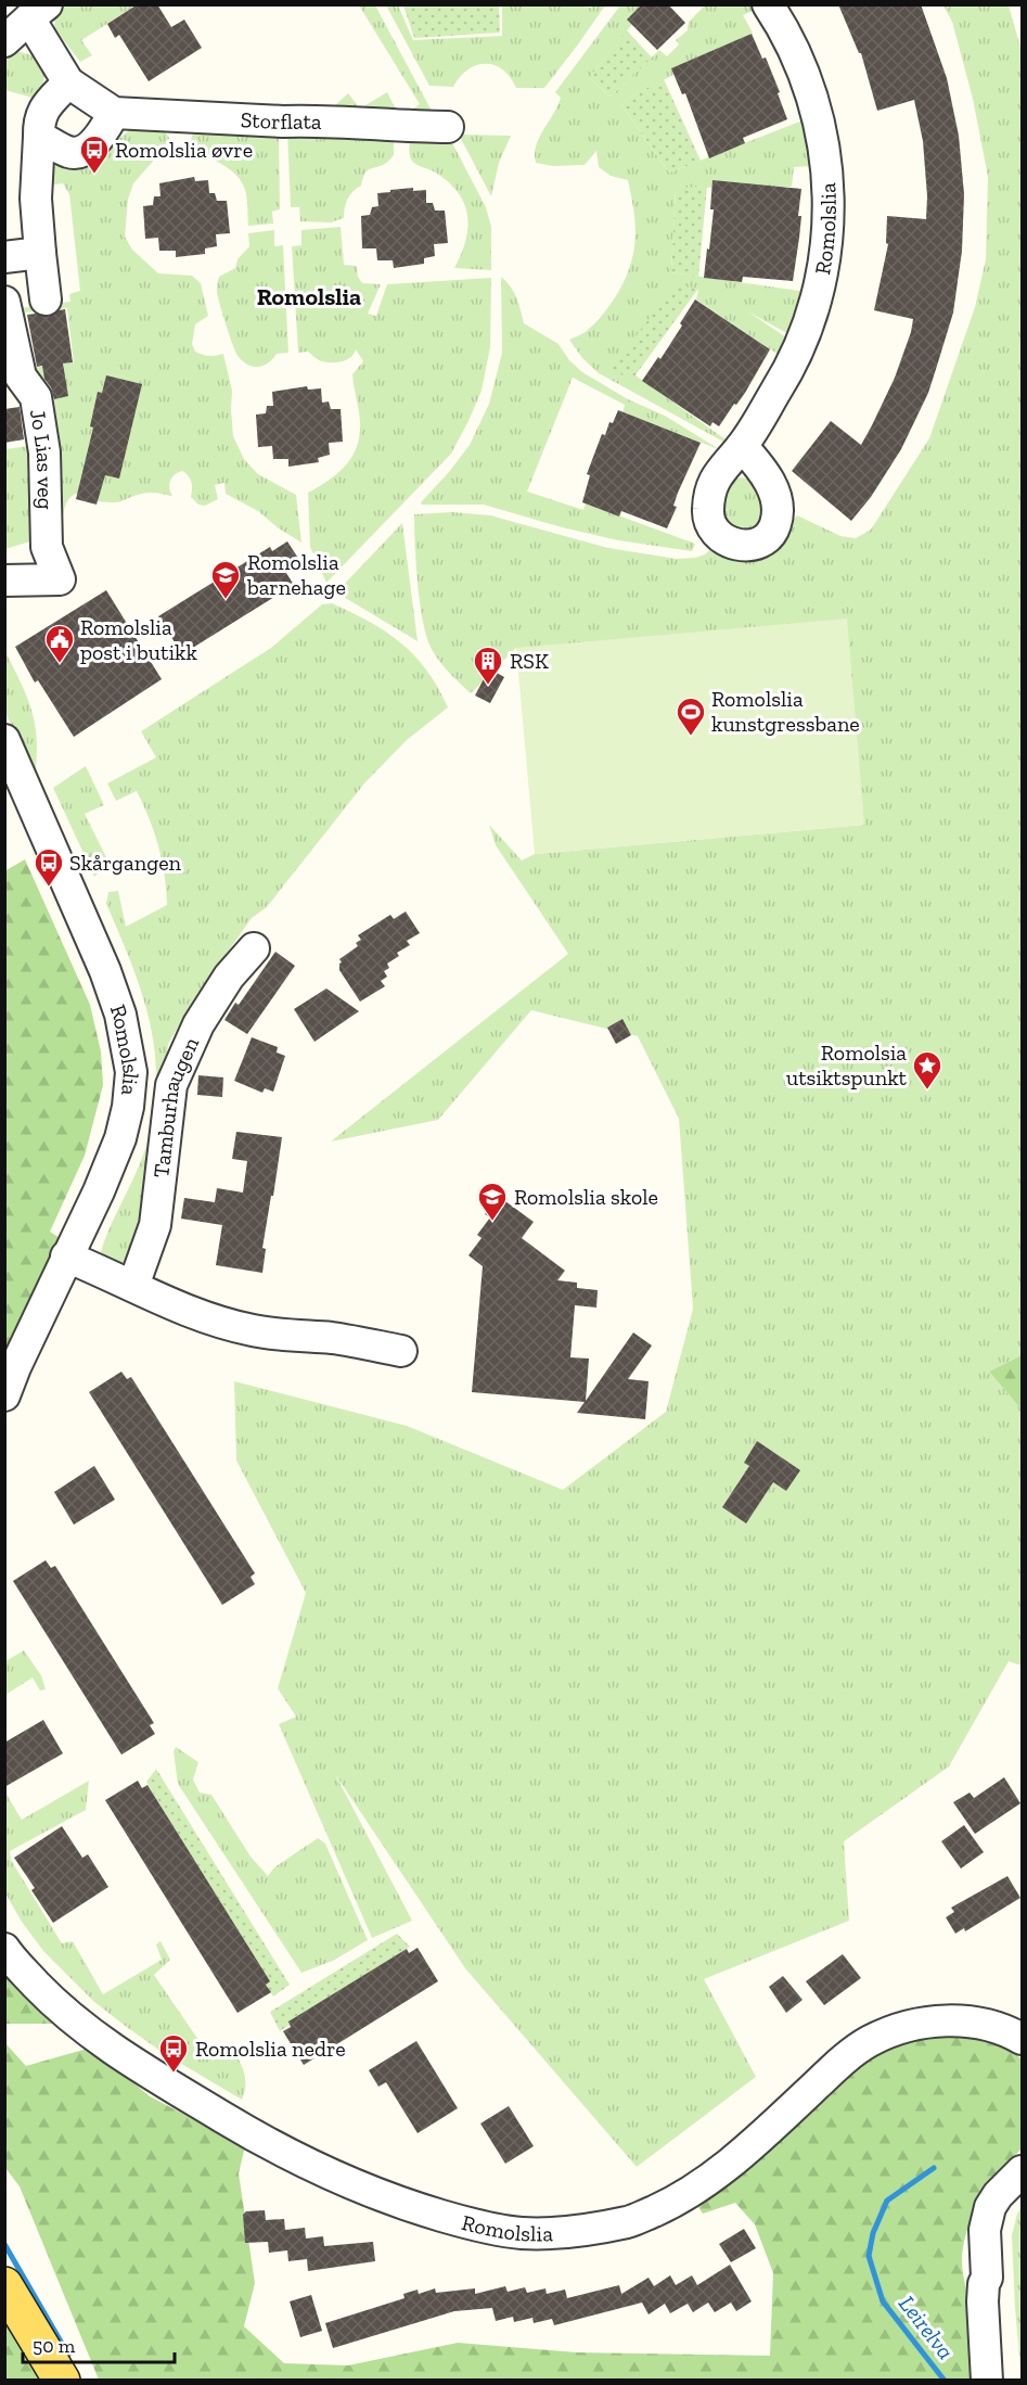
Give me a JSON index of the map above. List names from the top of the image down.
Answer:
{
  "streets": {
    "street": [
      "Storflata",
      "Romolslia",
      "Jo Lias veg",
      "Tamburhaugen"
    ]
  },
  "districts": ["Romolslia"],
  "water": ["Leirelva"],
  "places": {
    "bus stop": ["Romolslia øvre", "Skårgangen", "Romolslia nedre"],
    "school or university": ["Romolslia barnehage", "Romolslia skole"],
    "public building": ["Romolslia post i butikk"],
    "building": ["RSK"],
    "sports": ["Romolslia kunstgressbane"],
    "place": ["Romolsia utsiktspunkt"]
  },
  "scale_bar": "50 m"
}
